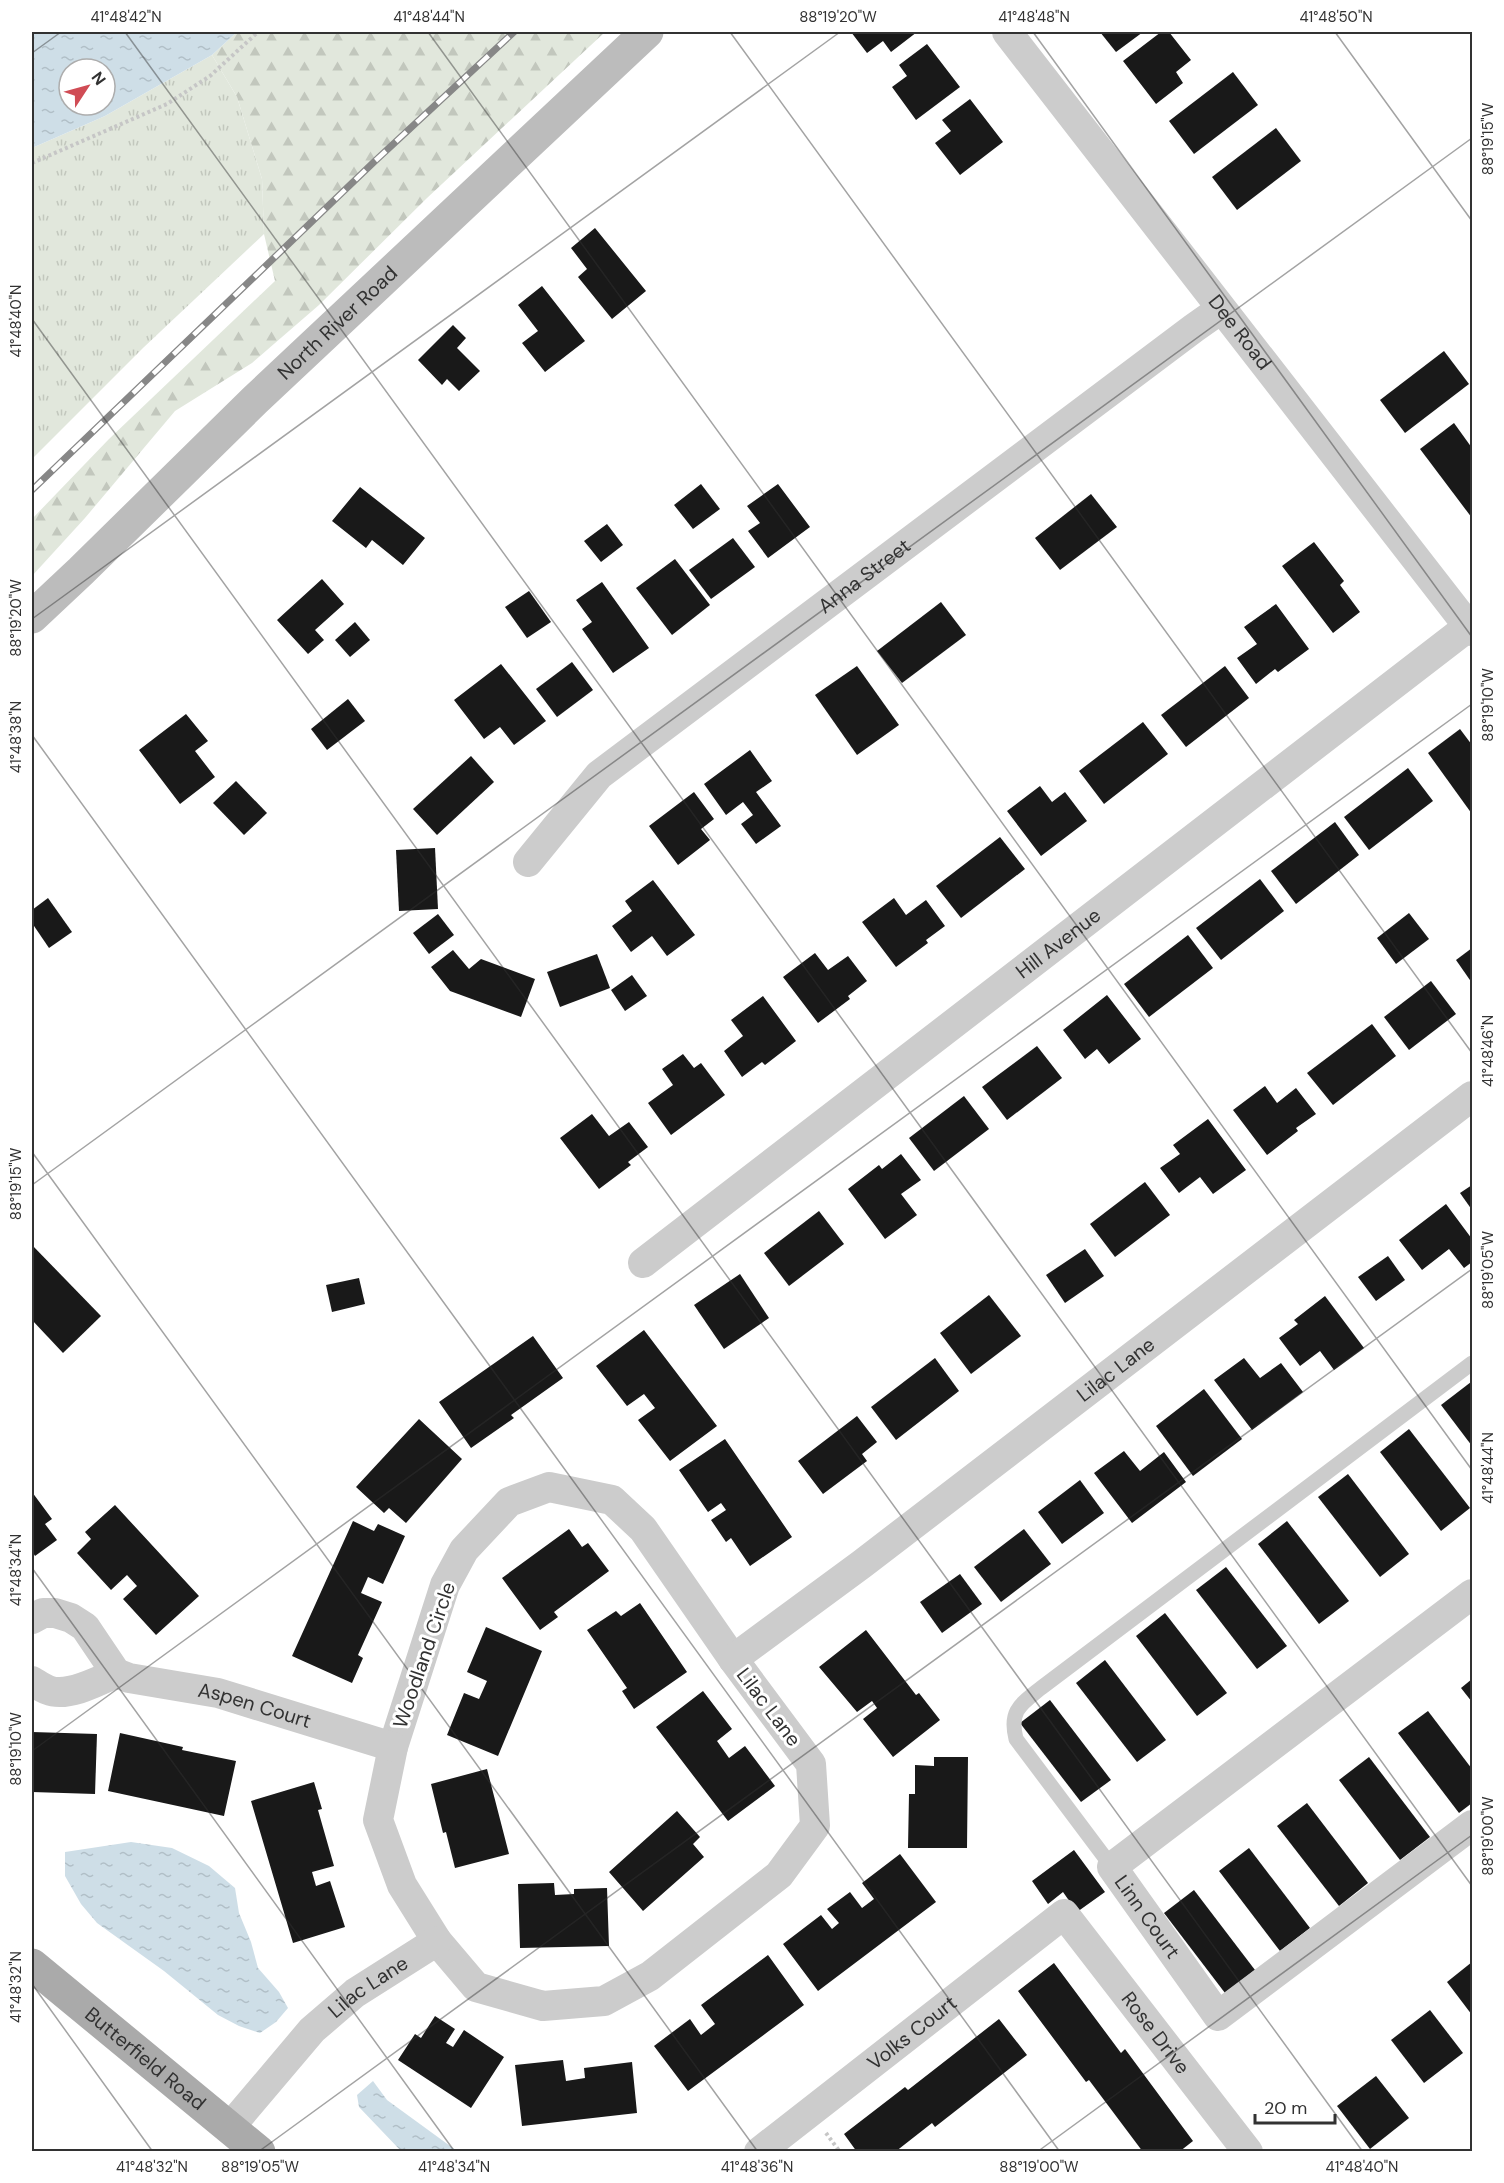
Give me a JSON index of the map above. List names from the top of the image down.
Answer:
{
  "streets": {
    "main road": ["North River Road", "Butterfield Road"],
    "street": [
      "Dee Road",
      "Anna Street",
      "Hill Avenue",
      "Lilac Lane",
      "Woodland Circle",
      "Aspen Court",
      "Linn Court",
      "Volks Court",
      "Rose Drive"
    ]
  },
  "crossings": [
    ["Dee Road", "Anna Street"],
    ["Dee Road", "Hill Avenue"],
    ["Lilac Lane", "Woodland Circle"],
    ["Lilac Lane", "Butterfield Road"],
    ["Woodland Circle", "Aspen Court"],
    ["Volks Court", "Rose Drive"]
  ],
  "scale_bar": "20 m",
  "north": "top right",
  "coordinates": [
    "41°48'42\"N",
    "41°48'44\"N",
    "88°19'20\"W",
    "41°48'48\"N",
    "41°48'50\"N",
    "88°19'15\"W",
    "41°48'40\"N",
    "88°19'10\"W",
    "41°48'38\"N",
    "41°48'46\"N",
    "88°19'05\"W",
    "41°48'34\"N",
    "88°19'00\"W",
    "41°48'32\"N",
    "41°48'36\"N"
  ]
}
